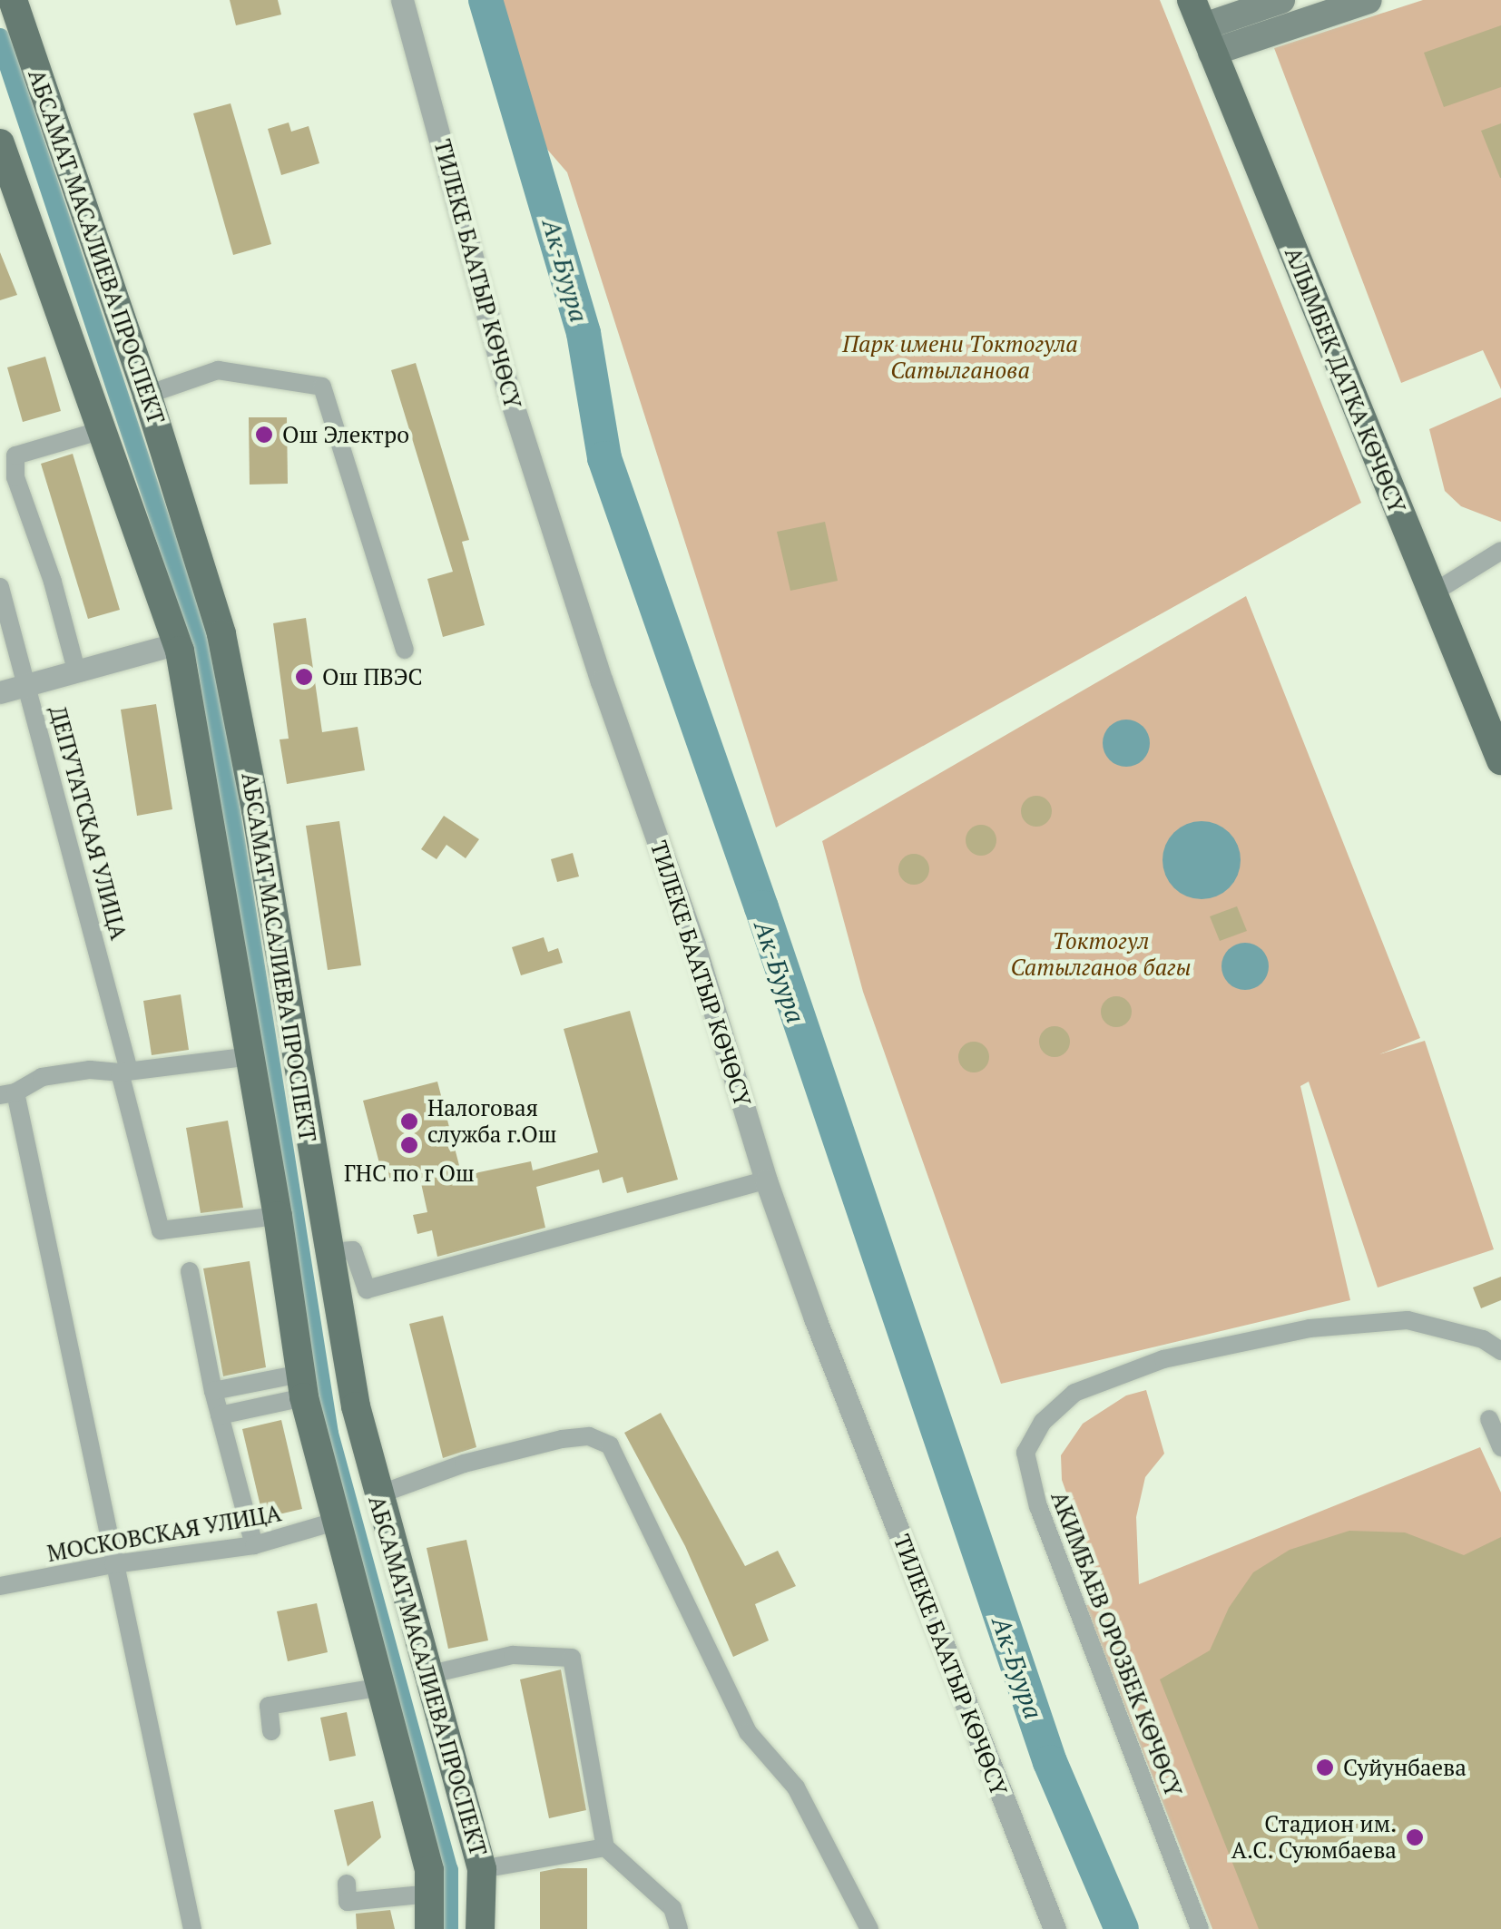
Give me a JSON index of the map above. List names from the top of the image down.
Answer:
{
  "streets": {
    "main road": ["АБСАМАТ МАСАЛИЕВА ПРОСПЕКТ", "АЛЫМБЕК ДАТКА КӨЧӨСҮ"],
    "street": [
      "ТИЛЕКЕ БААТЫР КӨЧӨСҮ",
      "ДЕПУТАТСКАЯ УЛИЦА",
      "МОСКОВСКАЯ УЛИЦА",
      "АКИМБАЕВ ОРОЗБЕК КӨЧӨСҮ"
    ]
  },
  "crossings": [
    ["АБСАМАТ МАСАЛИЕВА ПРОСПЕКТ", "ДЕПУТАТСКАЯ УЛИЦА"],
    ["АБСАМАТ МАСАЛИЕВА ПРОСПЕКТ", "МОСКОВСКАЯ УЛИЦА"]
  ],
  "water": ["Ак-Буура"],
  "parks": ["Парк имени Токтогула Сатылганова", "Токтогул Сатылганов багы"],
  "places": [
    "Ош Электро",
    "Ош ПВЭС",
    "Налоговая служба г.Ош",
    "ГНС по г Ош",
    "Суйунбаева",
    "Стадион им. А.С. Суюмбаева"
  ]
}
